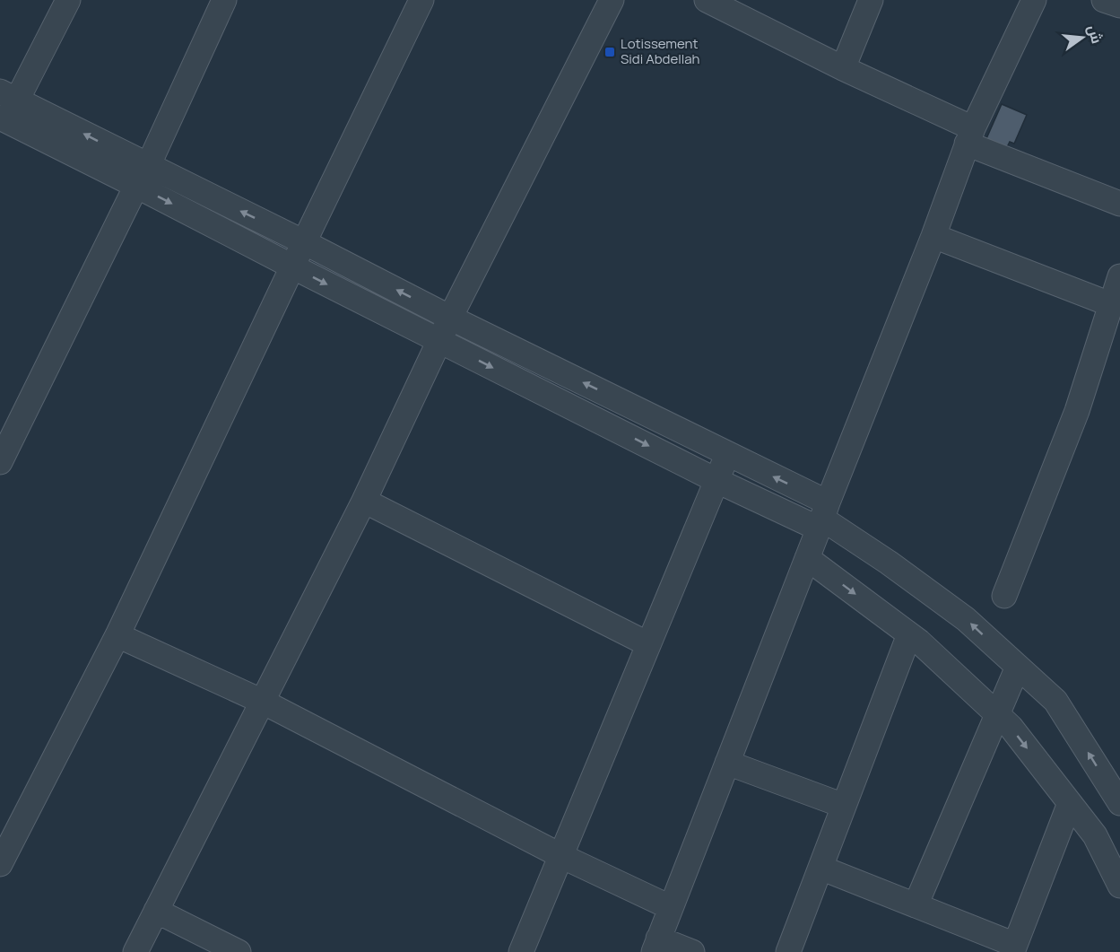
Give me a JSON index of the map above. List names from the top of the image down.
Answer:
{
  "places": {
    "transit": ["Lotissement Sidi Abdellah"]
  },
  "north": "right"
}
